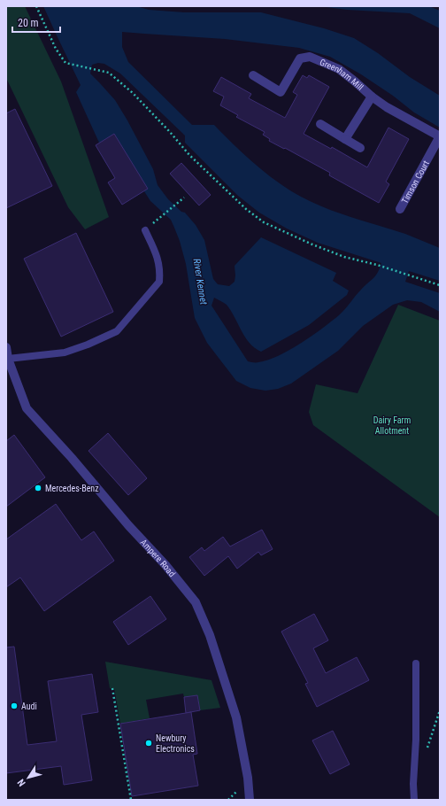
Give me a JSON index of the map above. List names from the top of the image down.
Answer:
{
  "streets": {
    "street": ["Greenham Mill", "Timson Court", "Ampere Road"]
  },
  "crossings": [
    ["Greenham Mill", "Timson Court"]
  ],
  "water": ["River Kennet"],
  "parks": ["Dairy Farm Allotment"],
  "places": ["Mercedes-Benz", "Audi", "Newbury Electronics"],
  "scale_bar": "20 m",
  "north": "bottom left"
}
